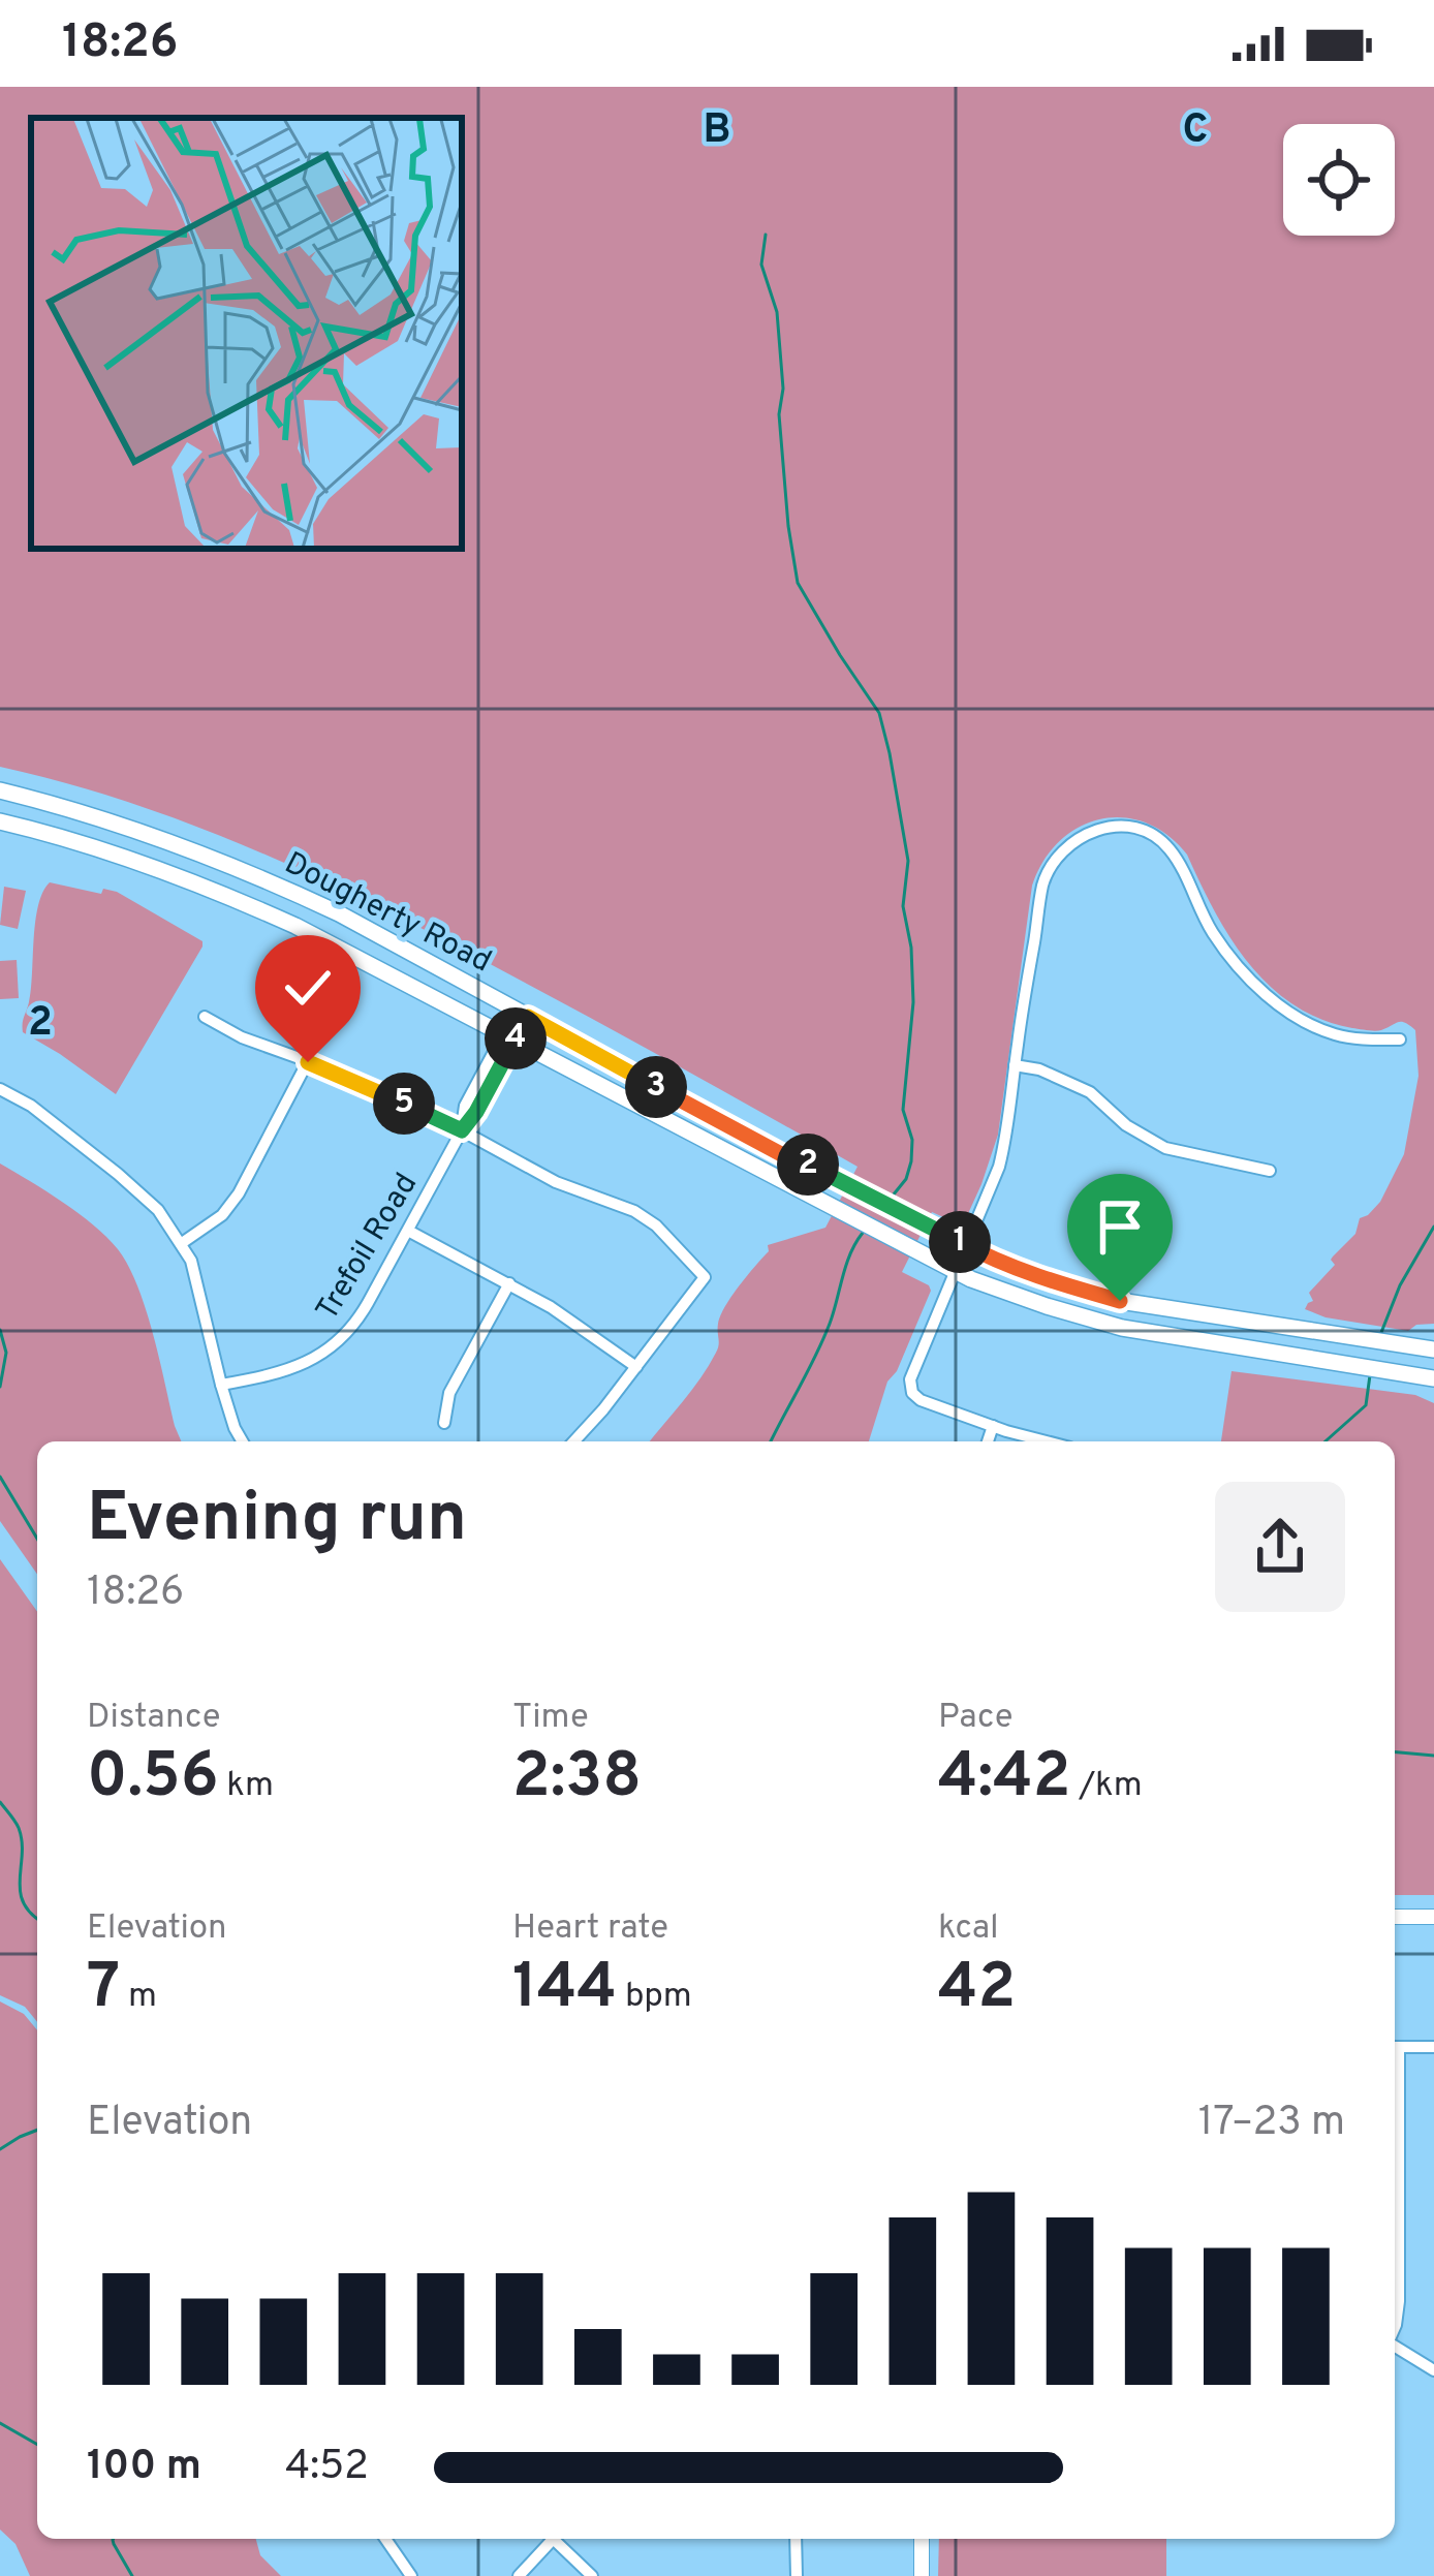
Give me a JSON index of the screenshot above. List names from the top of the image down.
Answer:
{
  "streets": {
    "main road": ["Dougherty Road"],
    "street": ["Trefoil Road"]
  },
  "crossings": [
    ["Dougherty Road", "Trefoil Road"]
  ],
  "page": {
    "status": "18:26",
    "pins": [
      "4",
      "3",
      "5",
      "2",
      "1"
    ],
    "heading": ["Evening run", "18:26"],
    "stats": [
      ["Distance", "0.56 km"],
      ["Time", "2:38"],
      ["Pace", "4:42 /km"],
      ["Elevation", "7 m"],
      ["Heart rate", "144 bpm"],
      ["kcal", "42"]
    ],
    "chart": ["Elevation", "17–23 m"],
    "list": [
      {
        "name": "100 m",
        "note": "4:52"
      }
    ]
  },
  "grid": {
    "columns": ["B", "C"],
    "rows": ["2"]
  }
}
